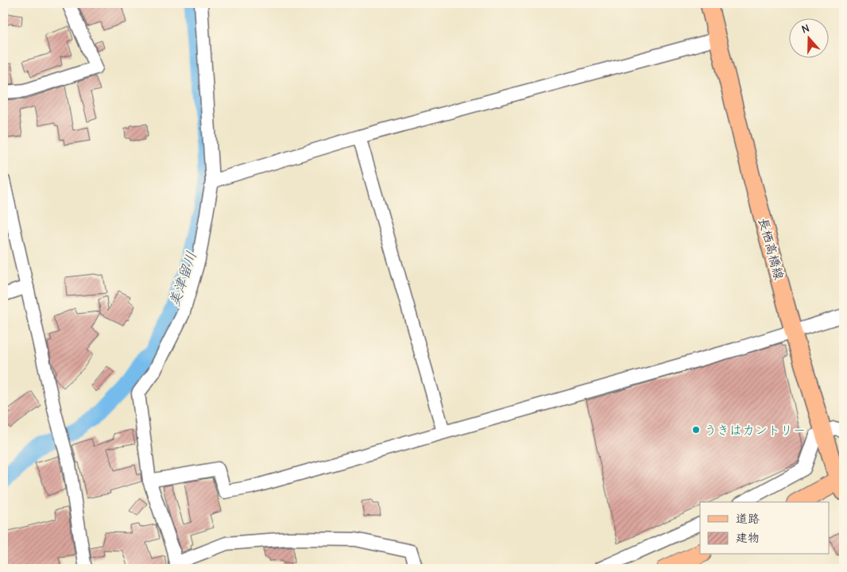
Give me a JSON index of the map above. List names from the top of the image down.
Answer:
{
  "streets": {
    "main road": ["長栖高橋線"]
  },
  "water": ["美津留川"],
  "places": ["うきはカントリー"],
  "legend": ["道路", "建物"],
  "north": "top"
}
